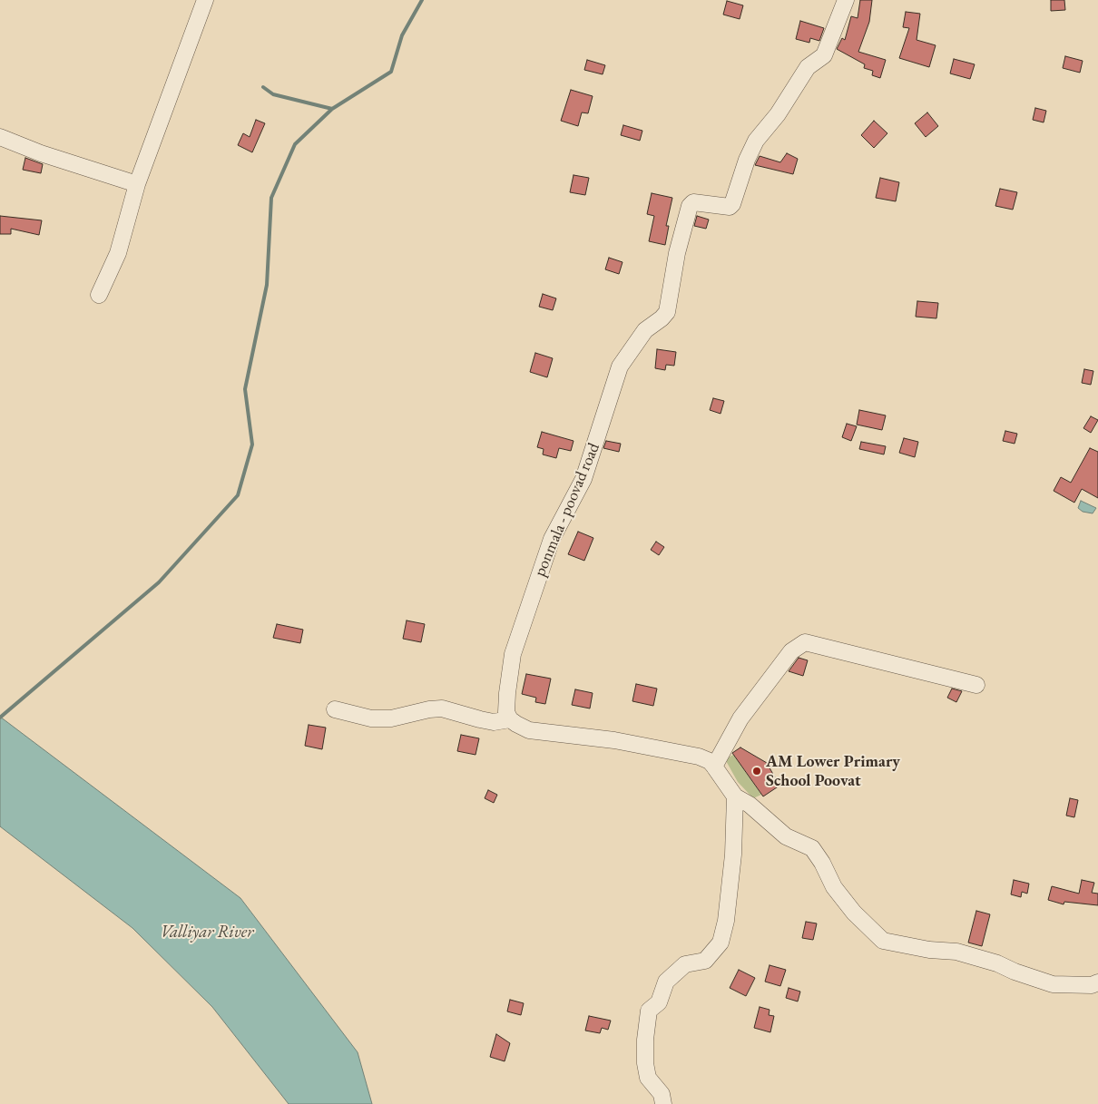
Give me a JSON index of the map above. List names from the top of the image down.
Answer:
{
  "streets": {
    "street": ["ponmala - poovad road"]
  },
  "water": ["Valliyar River"],
  "places": ["AM Lower Primary School Poovat"]
}
